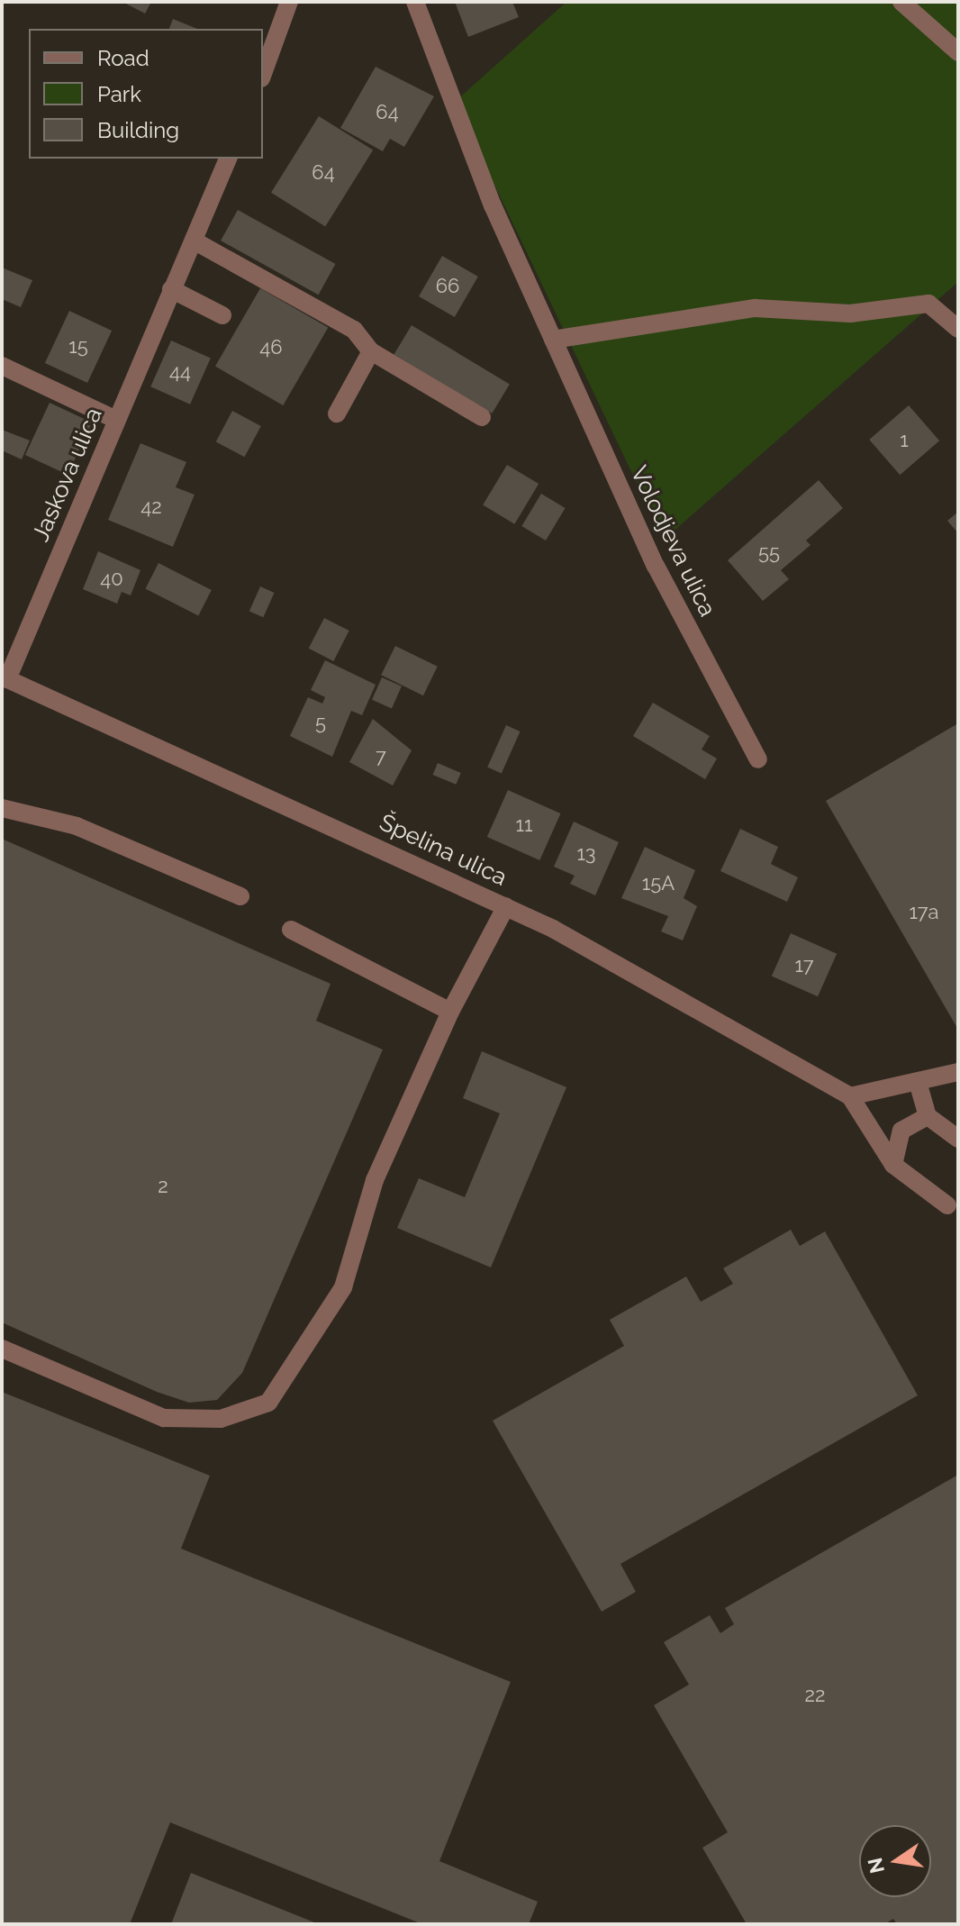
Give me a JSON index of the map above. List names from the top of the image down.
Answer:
{
  "streets": {
    "street": ["Jaskova ulica", "Volodjeva ulica", "Špelina ulica"]
  },
  "crossings": [
    ["Jaskova ulica", "Špelina ulica"]
  ],
  "house_numbers": [
    "64",
    "64",
    "66",
    "15",
    "46",
    "44",
    "1",
    "42",
    "55",
    "40",
    "5",
    "7",
    "11",
    "13",
    "15A",
    "17a",
    "17",
    "2",
    "22"
  ],
  "legend": ["Road", "Park", "Building"],
  "north": "left"
}
